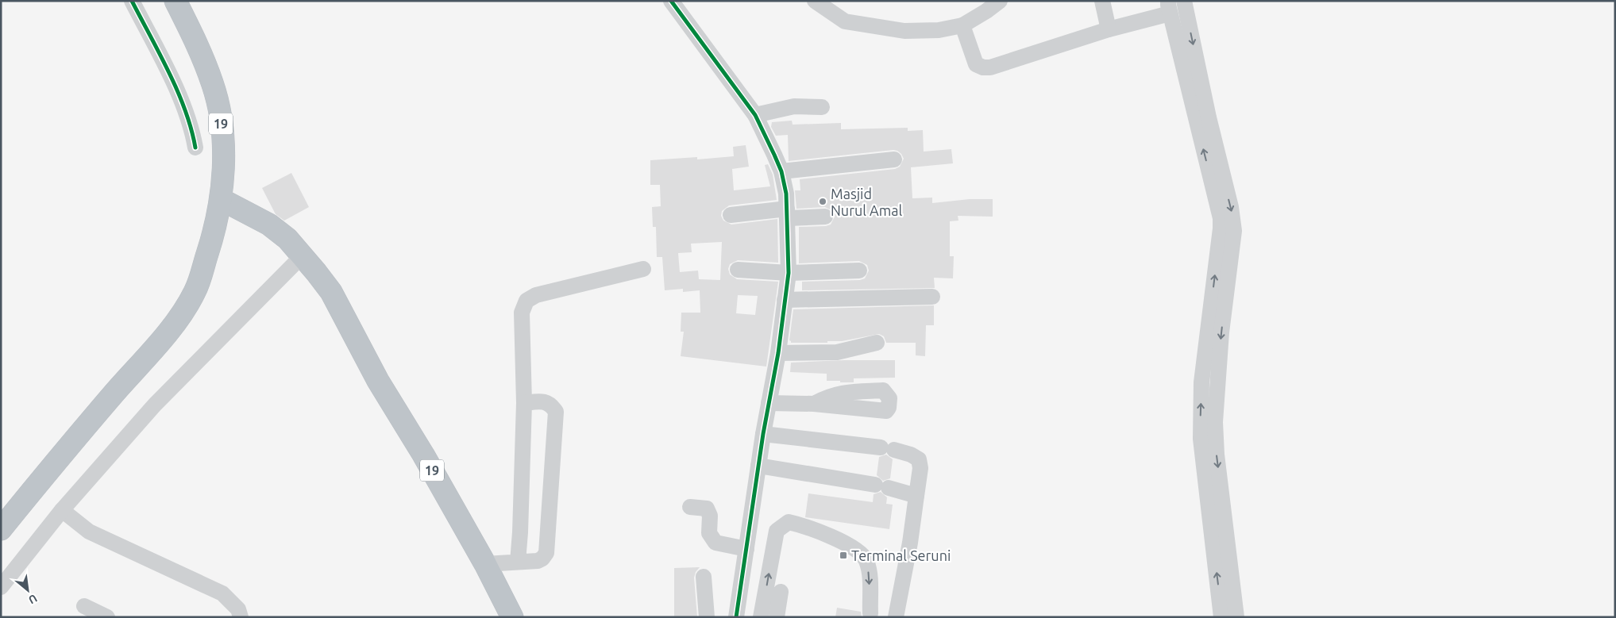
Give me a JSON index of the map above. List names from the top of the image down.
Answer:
{
  "streets": {
    "highway": ["19"]
  },
  "places": {
    "other": ["Masjid Nurul Amal"],
    "transit": ["Terminal Seruni"]
  },
  "north": "bottom right"
}
